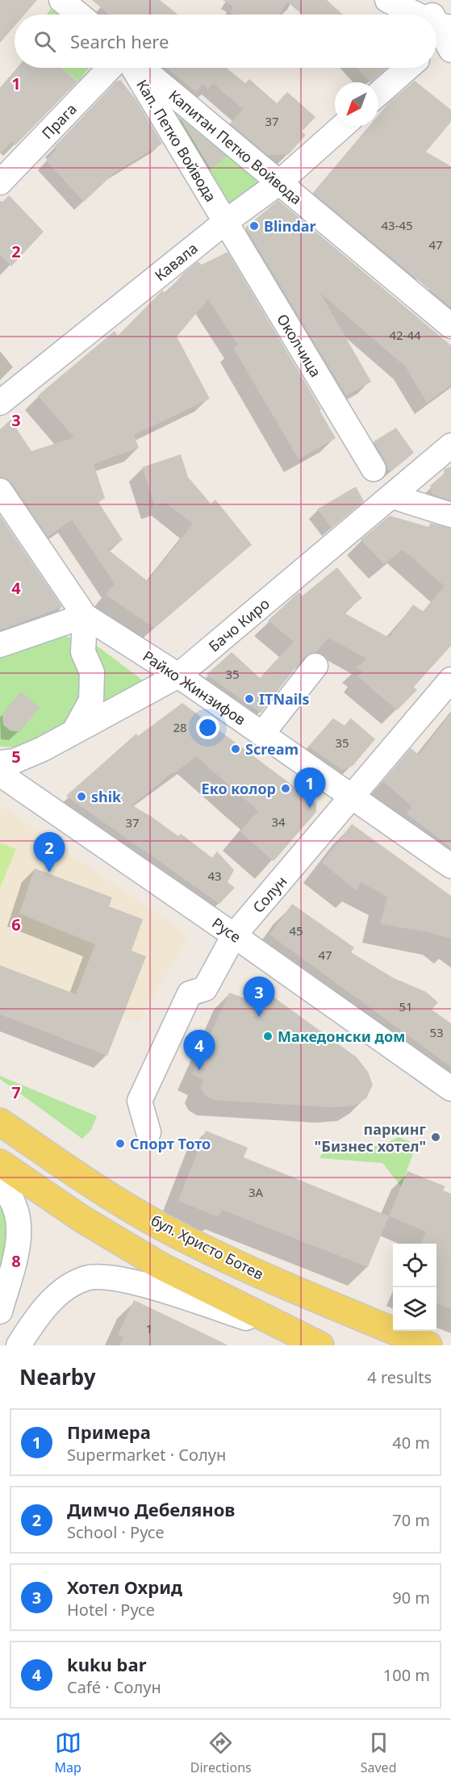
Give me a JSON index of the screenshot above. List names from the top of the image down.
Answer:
{
  "streets": {
    "main road": ["бул. Христо Ботев"],
    "street": [
      "Прага",
      "Кап. Петко Войвода",
      "Капитан Петко Войвода",
      "Кавала",
      "Околчица",
      "Бачо Киро",
      "Райко Жинзифов",
      "Солун",
      "Русе"
    ]
  },
  "crossings": [
    ["Кап. Петко Войвода", "Кавала"],
    ["Кап. Петко Войвода", "Околчица"],
    ["Капитан Петко Войвода", "Кавала"],
    ["Кавала", "Околчица"],
    ["Бачо Киро", "Райко Жинзифов"],
    ["Райко Жинзифов", "Солун"],
    ["Солун", "Русе"]
  ],
  "places": [
    "Blindar",
    "ITNails",
    "Scream",
    "Еко колор",
    "shik",
    "Македонски дом",
    "паркинг \"Бизнес хотел\"",
    "Спорт Тото"
  ],
  "house_numbers": [
    "37",
    "43-45",
    "47",
    "42-44",
    "35",
    "28",
    "35",
    "34",
    "37",
    "43",
    "45",
    "47",
    "51",
    "53",
    "3А",
    "1"
  ],
  "north": "bottom left",
  "page": {
    "search": "Search here",
    "pins": [
      "1",
      "2",
      "3",
      "4"
    ],
    "heading": ["Nearby", "4 results"],
    "list": [
      {
        "mark": "1",
        "name": "Примера",
        "note": "Supermarket · Солун",
        "value": "40 m"
      },
      {
        "mark": "2",
        "name": "Димчо Дебелянов",
        "note": "School · Русе",
        "value": "70 m"
      },
      {
        "mark": "3",
        "name": "Хотел Охрид",
        "note": "Hotel · Русе",
        "value": "90 m"
      },
      {
        "mark": "4",
        "name": "kuku bar",
        "note": "Café · Солун",
        "value": "100 m"
      }
    ],
    "nav": ["Map", "Directions", "Saved"]
  },
  "grid": {
    "rows": [
      "1",
      "2",
      "3",
      "4",
      "5",
      "6",
      "7",
      "8"
    ]
  }
}
